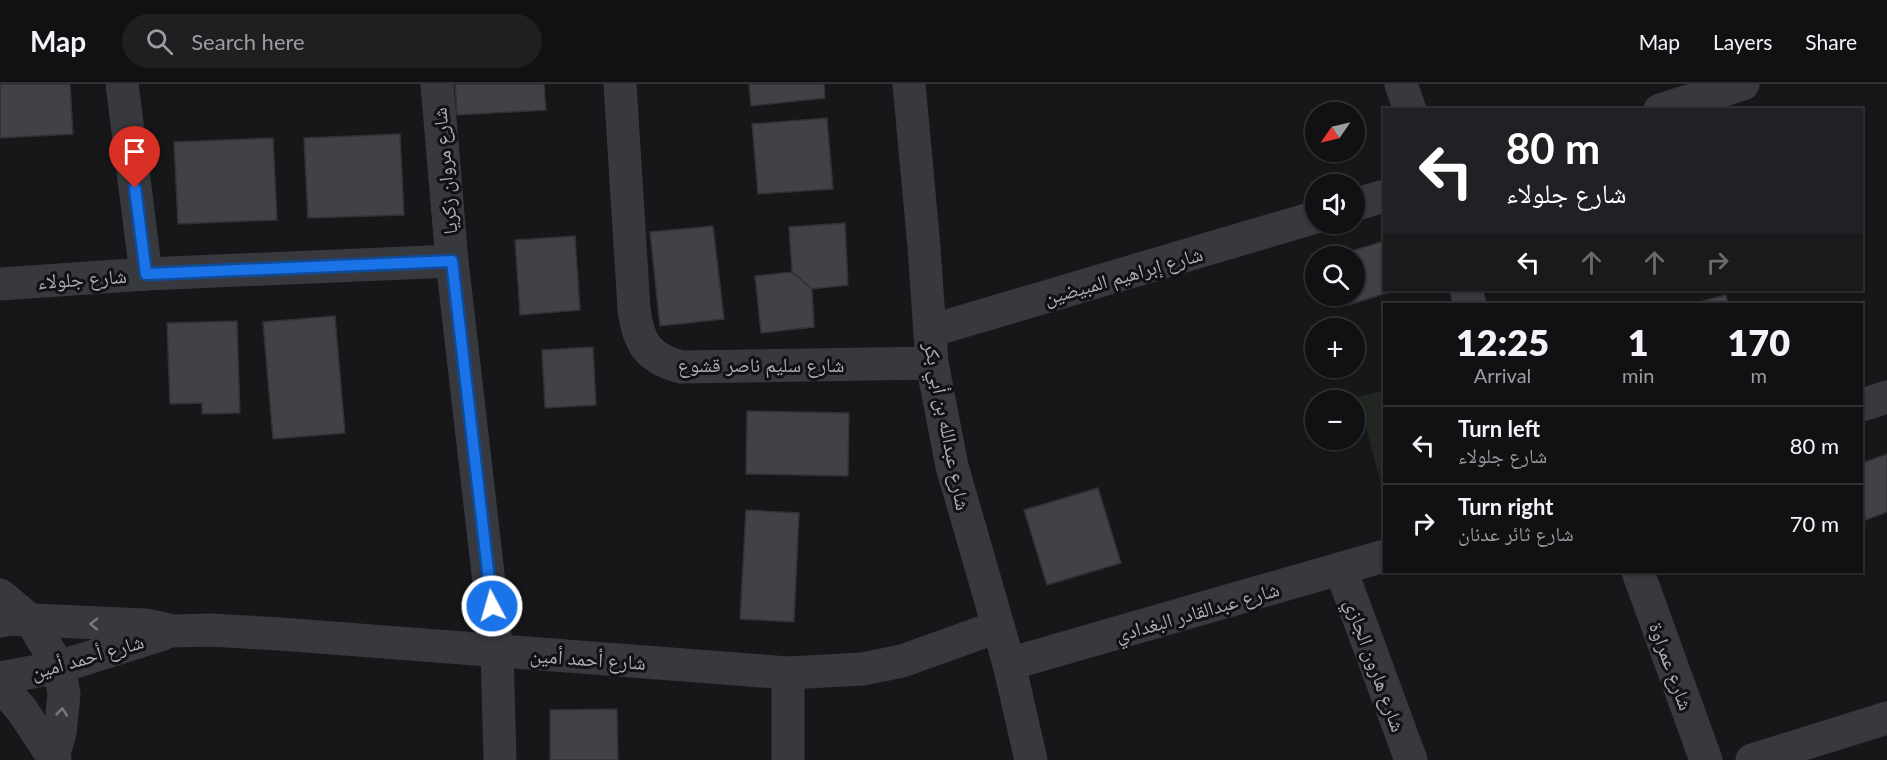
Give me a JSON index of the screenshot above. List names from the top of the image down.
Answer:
{
  "streets": {
    "street": [
      "شارع مروان زكريا",
      "شارع إبراهيم المبيضين",
      "شارع جلولاء",
      "شارع سليم ناصر قشوع",
      "شارع عبدالله بن أبي بكر",
      "شارع عبدالقادر البغدادي",
      "شارع أحمد أمين",
      "شارع هارون الجازي",
      "شارع عمراوة"
    ]
  },
  "crossings": [
    ["شارع مروان زكريا", "شارع جلولاء"],
    ["شارع مروان زكريا", "شارع أحمد أمين"],
    ["شارع إبراهيم المبيضين", "شارع عبدالله بن أبي بكر"],
    ["شارع سليم ناصر قشوع", "شارع عبدالله بن أبي بكر"],
    ["شارع عبدالله بن أبي بكر", "شارع عبدالقادر البغدادي"],
    ["شارع عبدالله بن أبي بكر", "شارع أحمد أمين"],
    ["شارع عبدالقادر البغدادي", "شارع هارون الجازي"]
  ],
  "north": "bottom left",
  "page": {
    "header": "Map",
    "search": "Search here",
    "nav": ["Map", "Layers", "Share"],
    "map_buttons": ["+", "−"],
    "turn": ["80 m", "شارع جلولاء"],
    "eta": [
      "12:25",
      "Arrival",
      "1",
      "min",
      "170",
      "m"
    ],
    "list": [
      {
        "name": "Turn left",
        "note": "شارع جلولاء",
        "value": "80 m"
      },
      {
        "name": "Turn right",
        "note": "شارع ثائر عدنان",
        "value": "70 m"
      }
    ]
  }
}
